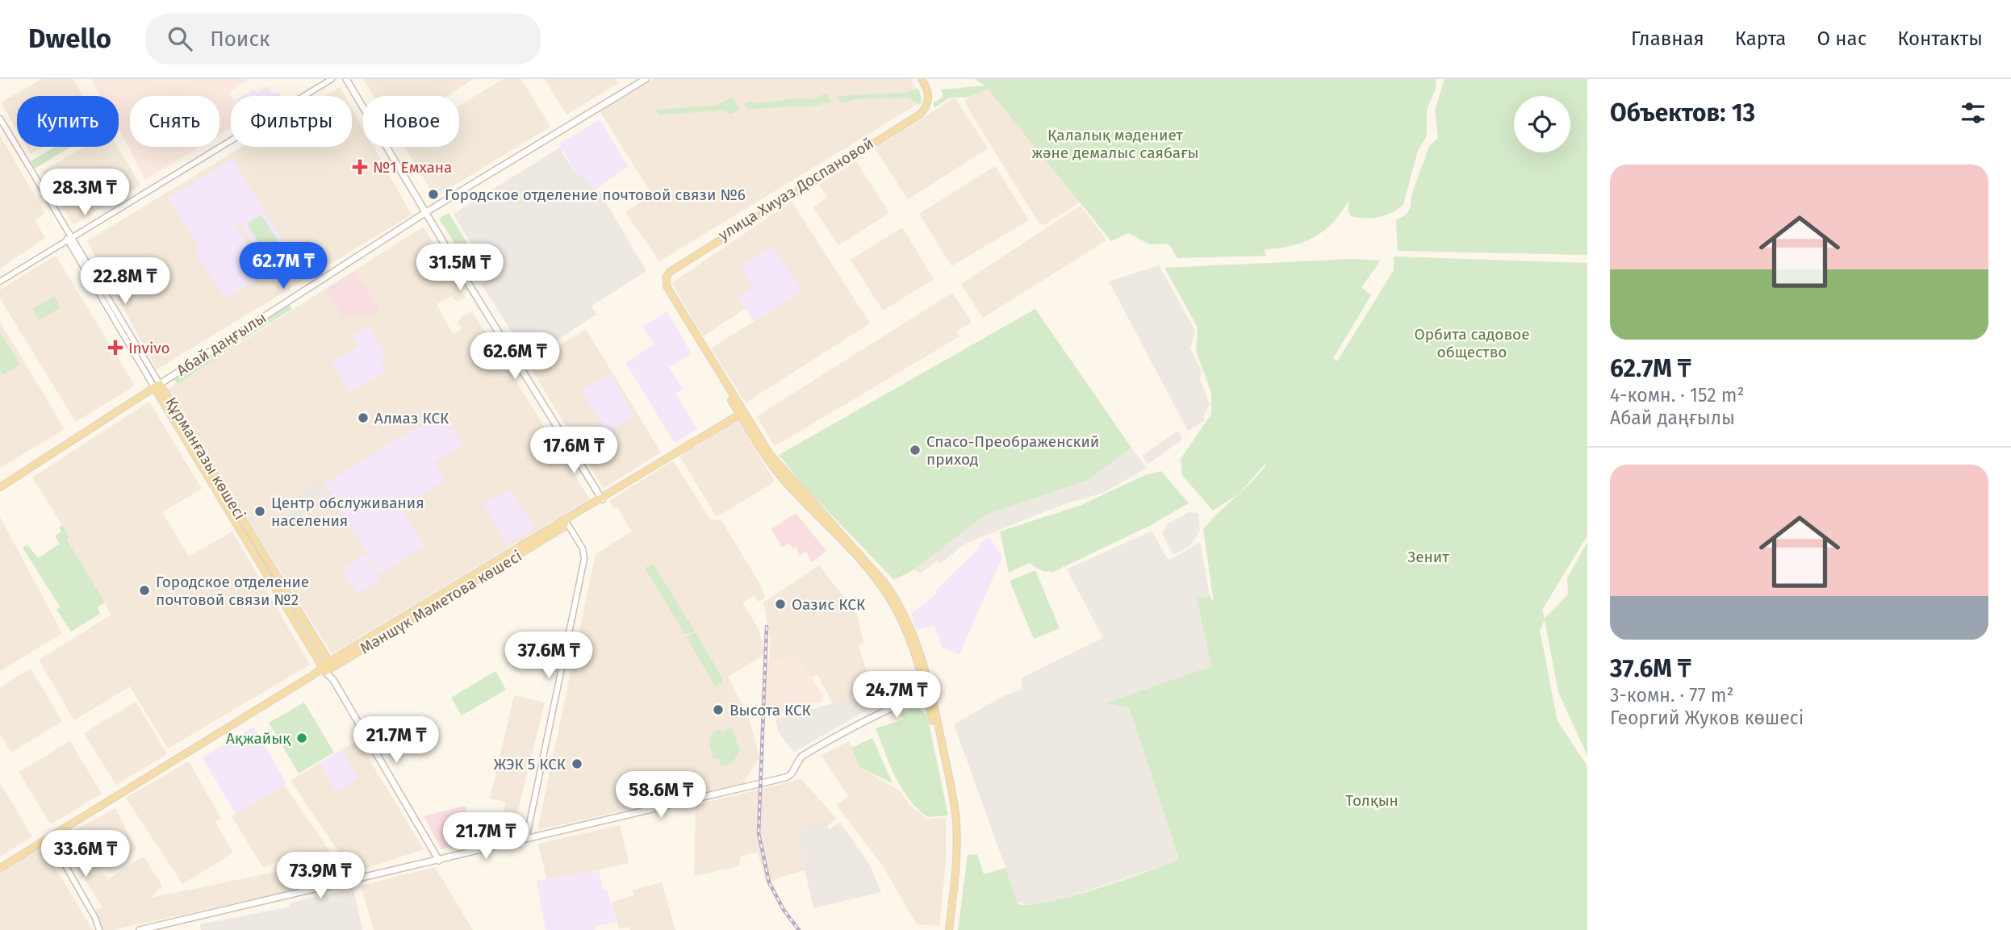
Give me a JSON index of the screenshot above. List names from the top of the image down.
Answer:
{
  "streets": {
    "main road": [
      "улица Хиуаз Доспановой",
      "Абай даңғылы",
      "Құрманғазы көшесі",
      "Мәншүк Мәметова көшесі"
    ]
  },
  "crossings": [
    ["улица Хиуаз Доспановой", "Мәншүк Мәметова көшесі"],
    ["Абай даңғылы", "Құрманғазы көшесі"],
    ["Құрманғазы көшесі", "Мәншүк Мәметова көшесі"]
  ],
  "parks": [
    "Қалалық мәдениет және демалыс саябағы",
    "Орбита садовое общество",
    "Зенит",
    "Толқын"
  ],
  "places": {
    "health": ["№1 Емхана", "Invivo"],
    "other": [
      "Городское отделение почтовой связи №6",
      "Алмаз КСК",
      "Спасо-Преображенский приход",
      "Центр обслуживания наcеления",
      "Городское отделение почтовой связи №2",
      "Оазис КСК",
      "Высота КСК",
      "Ақжайық",
      "ЖЭК 5 КСК"
    ]
  },
  "page": {
    "header": "Dwello",
    "search": "Поиск",
    "nav": [
      "Главная",
      "Карта",
      "О нас",
      "Контакты"
    ],
    "heading": "Объектов: 13",
    "chip": [
      "Купить",
      "Снять",
      "Фильтры",
      "Новое"
    ],
    "list": [
      {
        "name": "62.7M ₸",
        "note": "4-комн. · 152 m² · Абай даңғылы"
      },
      {
        "name": "37.6M ₸",
        "note": "3-комн. · 77 m² · Георгий Жуков көшесі"
      }
    ],
    "price": [
      "28.3M ₸",
      "62.7M ₸",
      "31.5M ₸",
      "22.8M ₸",
      "62.6M ₸",
      "17.6M ₸",
      "37.6M ₸",
      "24.7M ₸",
      "21.7M ₸",
      "58.6M ₸",
      "21.7M ₸",
      "33.6M ₸",
      "73.9M ₸"
    ]
  }
}
